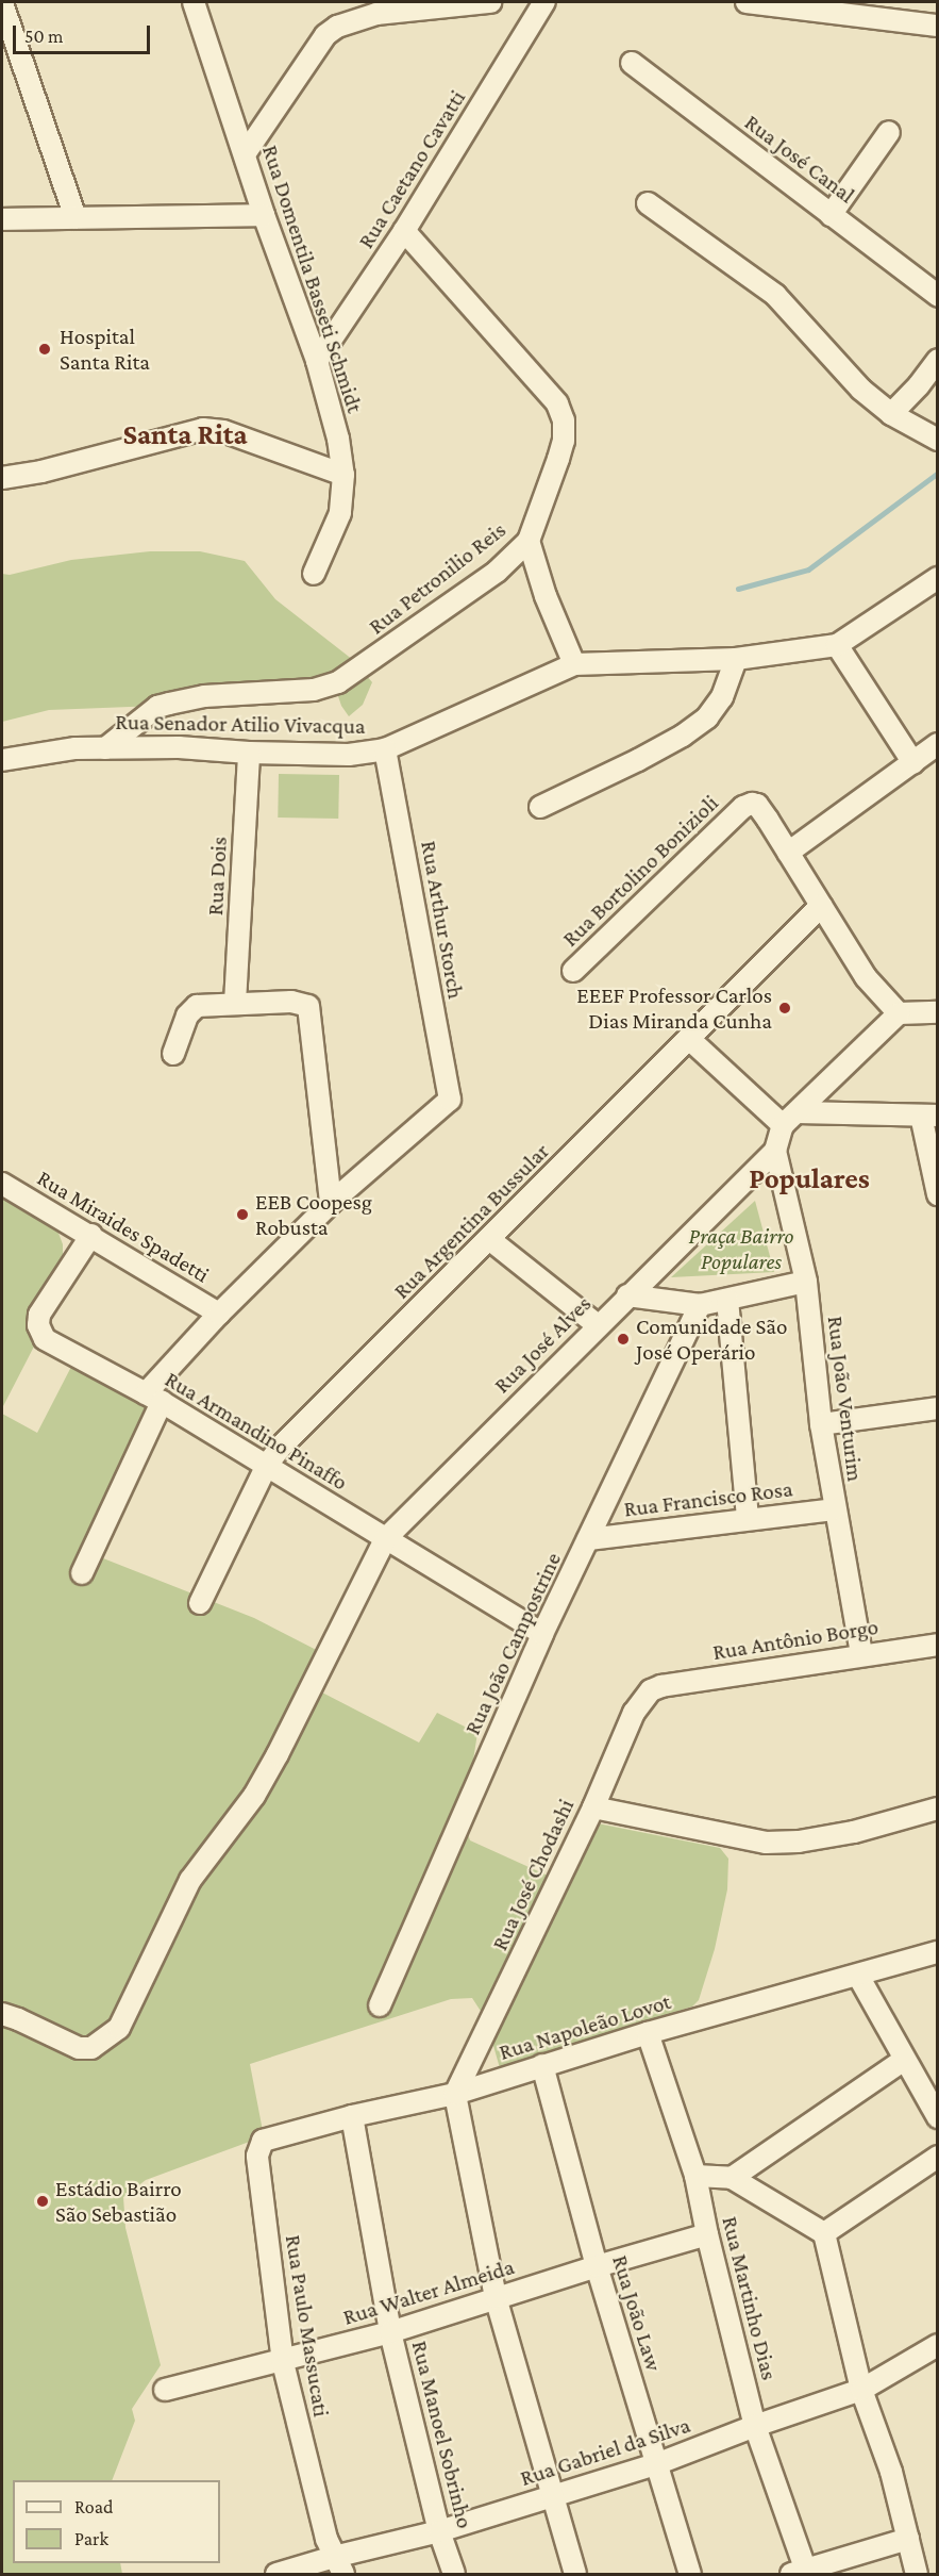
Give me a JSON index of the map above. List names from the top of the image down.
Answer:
{
  "streets": {
    "street": [
      "Rua José Canal",
      "Rua Caetano Cavatti",
      "Rua Domentila Basseti Schmidt",
      "Rua Petronilio Reis",
      "Rua Senador Atilio Vivacqua",
      "Rua Bortolino Bonizioli",
      "Rua Dois",
      "Rua Arthur Storch",
      "Rua Argentina Bussular",
      "Rua Miraides Spadetti",
      "Rua José Alves",
      "Rua João Venturim",
      "Rua Armandino Pinaffo",
      "Rua Francisco Rosa",
      "Rua Antônio Borgo",
      "Rua João Campostrine",
      "Rua José Chodashi",
      "Rua Napoleão Lovot",
      "Rua Walter Almeida",
      "Rua Martinho Dias",
      "Rua João Law",
      "Rua Paulo Massucati",
      "Rua Manoel Sobrinho",
      "Rua Gabriel da Silva"
    ]
  },
  "crossings": [
    ["Rua Caetano Cavatti", "Rua Domentila Basseti Schmidt"],
    ["Rua Caetano Cavatti", "Rua Petronilio Reis"],
    ["Rua Petronilio Reis", "Rua Senador Atilio Vivacqua"],
    ["Rua Senador Atilio Vivacqua", "Rua Dois"],
    ["Rua Senador Atilio Vivacqua", "Rua Arthur Storch"],
    ["Rua Argentina Bussular", "Rua Armandino Pinaffo"],
    ["Rua Miraides Spadetti", "Rua Armandino Pinaffo"],
    ["Rua José Alves", "Rua João Venturim"],
    ["Rua José Alves", "Rua Armandino Pinaffo"],
    ["Rua João Venturim", "Rua Francisco Rosa"],
    ["Rua João Venturim", "Rua Antônio Borgo"],
    ["Rua Armandino Pinaffo", "Rua João Campostrine"],
    ["Rua Francisco Rosa", "Rua João Campostrine"],
    ["Rua Antônio Borgo", "Rua José Chodashi"],
    ["Rua José Chodashi", "Rua Napoleão Lovot"],
    ["Rua Napoleão Lovot", "Rua Martinho Dias"],
    ["Rua Napoleão Lovot", "Rua João Law"],
    ["Rua Napoleão Lovot", "Rua Paulo Massucati"],
    ["Rua Napoleão Lovot", "Rua Manoel Sobrinho"],
    ["Rua Walter Almeida", "Rua Martinho Dias"],
    ["Rua Walter Almeida", "Rua João Law"],
    ["Rua Walter Almeida", "Rua Paulo Massucati"],
    ["Rua Walter Almeida", "Rua Manoel Sobrinho"],
    ["Rua Martinho Dias", "Rua Gabriel da Silva"],
    ["Rua João Law", "Rua Gabriel da Silva"],
    ["Rua Paulo Massucati", "Rua Gabriel da Silva"],
    ["Rua Manoel Sobrinho", "Rua Gabriel da Silva"]
  ],
  "districts": ["Santa Rita", "Populares"],
  "parks": ["Praça Bairro Populares"],
  "places": [
    "Hospital Santa Rita",
    "EEEF Professor Carlos Dias Miranda Cunha",
    "EEB Coopesg Robusta",
    "Comunidade São José Operário",
    "Estádio Bairro São Sebastião"
  ],
  "legend": ["Road", "Park"],
  "scale_bar": "50 m"
}
